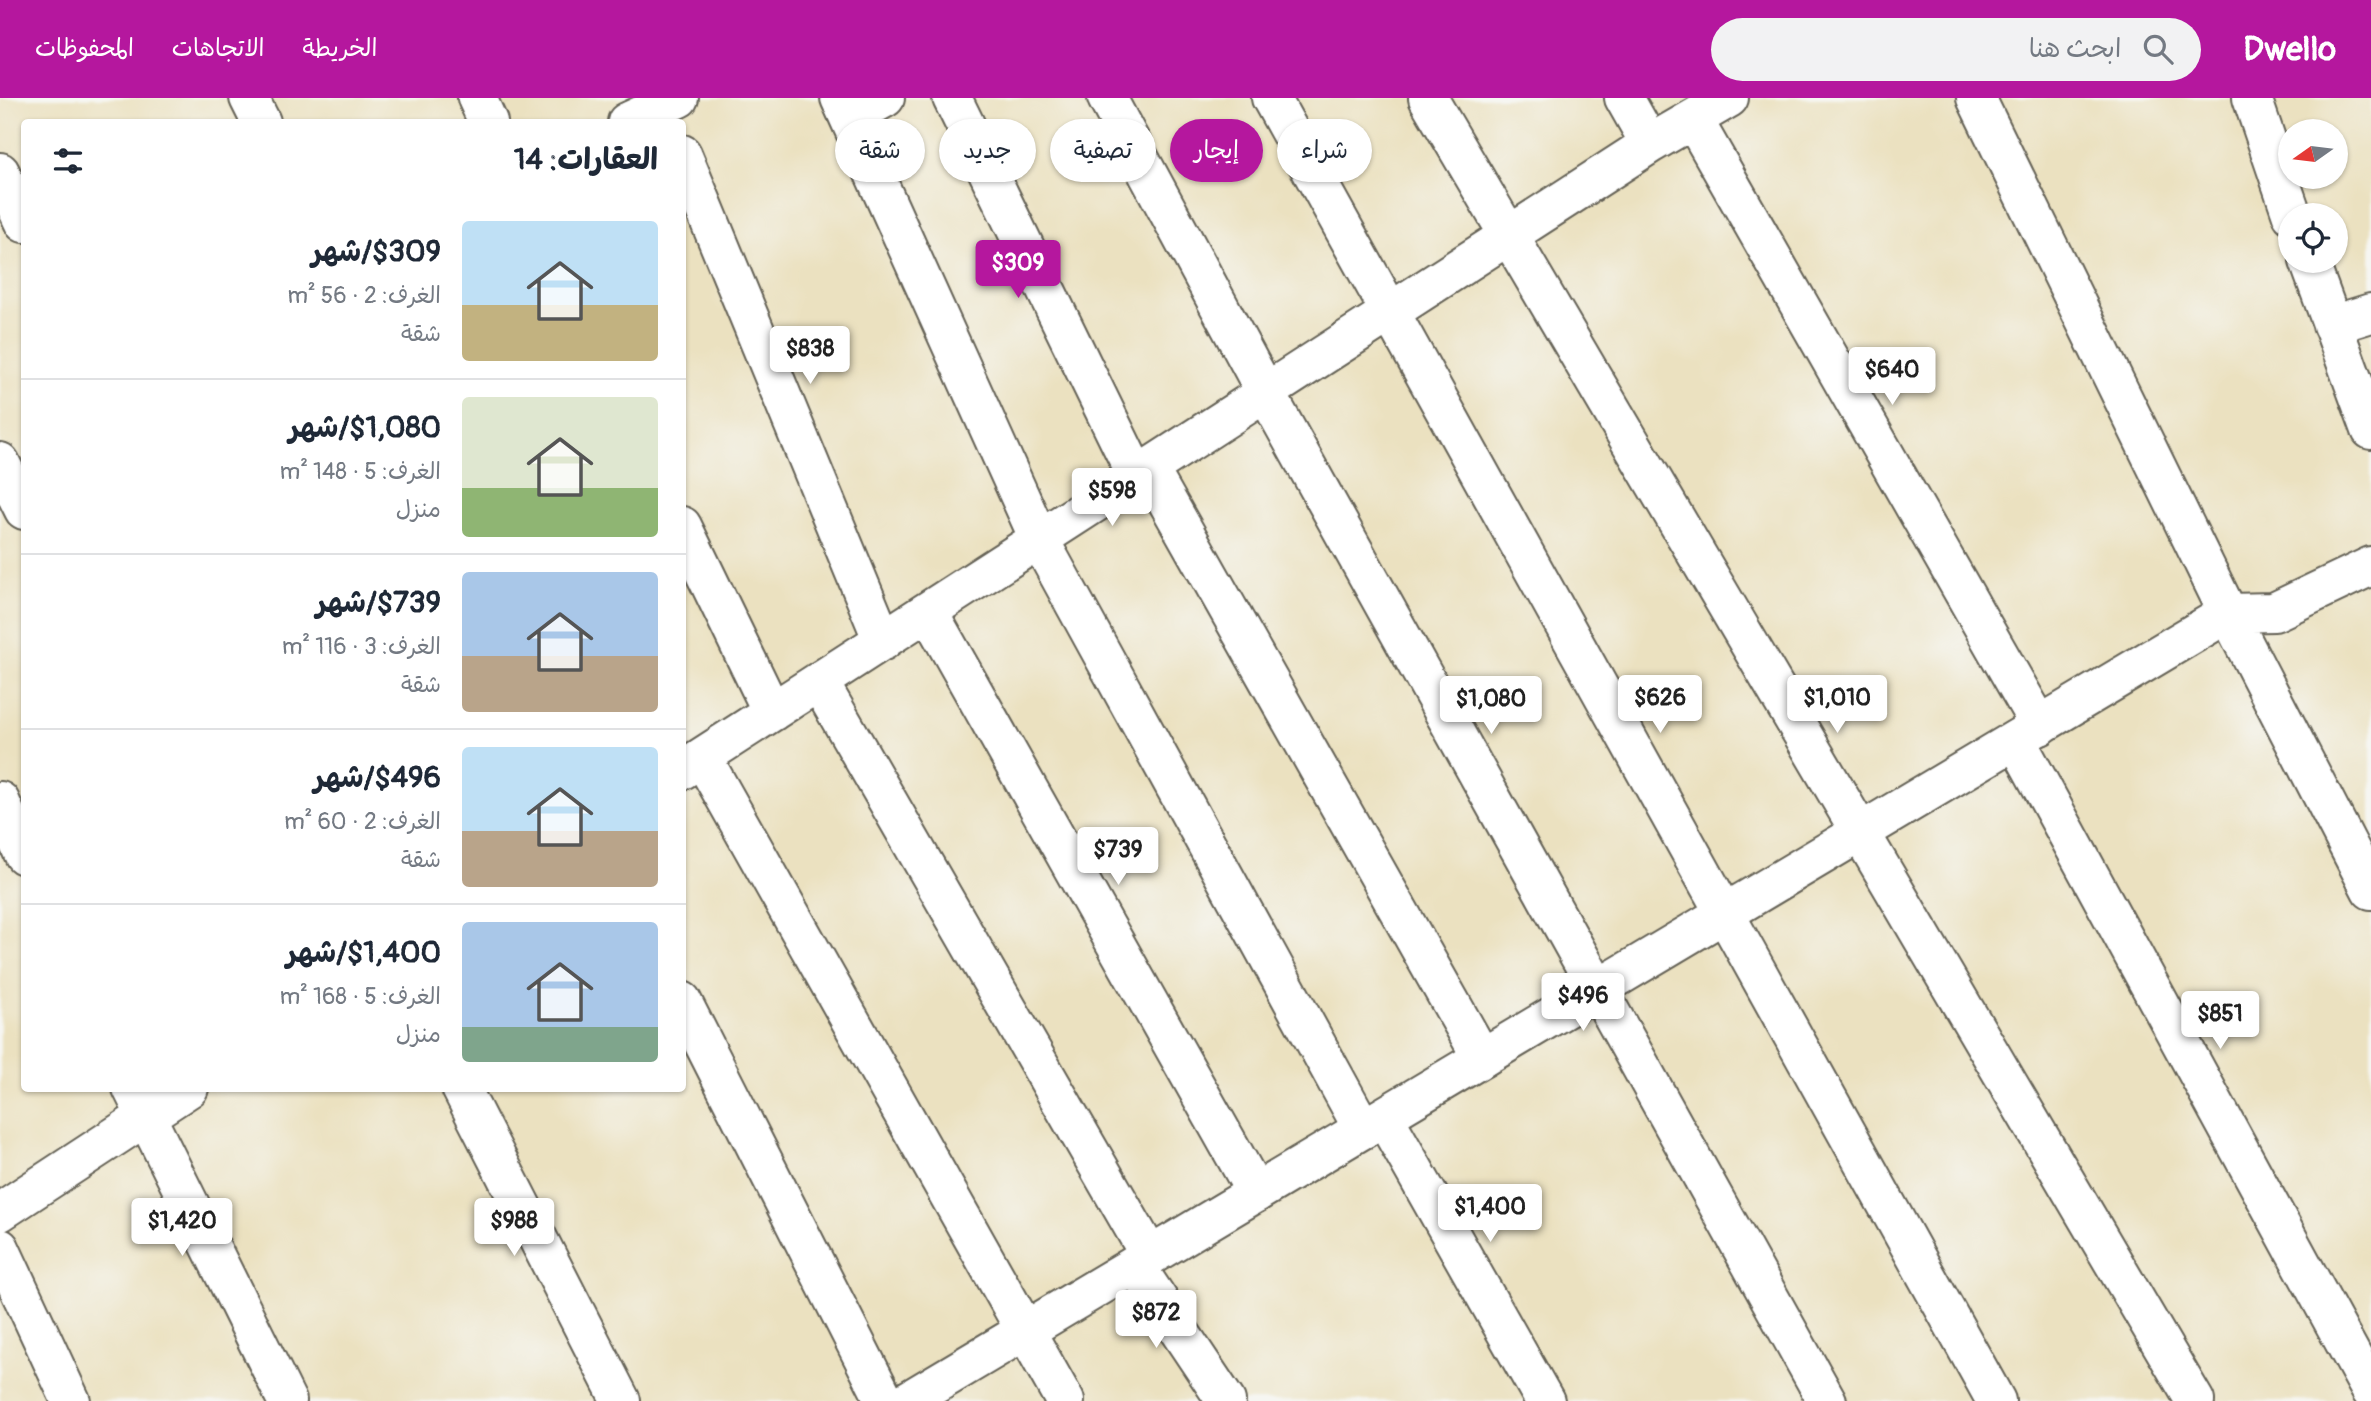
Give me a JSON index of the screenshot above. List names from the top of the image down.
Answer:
{
  "north": "left",
  "page": {
    "header": "Dwello",
    "search": "ابحث هنا",
    "nav": ["الخريطة", "الاتجاهات", "المحفوظات"],
    "chip": [
      "شراء",
      "إيجار",
      "تصفية",
      "جديد",
      "شقة"
    ],
    "heading": "العقارات: 14",
    "list": [
      {
        "name": "$309/شهر",
        "note": "الغرف: 2 · 56 m² · شقة"
      },
      {
        "name": "$1,080/شهر",
        "note": "الغرف: 5 · 148 m² · منزل"
      },
      {
        "name": "$739/شهر",
        "note": "الغرف: 3 · 116 m² · شقة"
      },
      {
        "name": "$496/شهر",
        "note": "الغرف: 2 · 60 m² · شقة"
      },
      {
        "name": "$1,400/شهر",
        "note": "الغرف: 5 · 168 m² · منزل"
      }
    ],
    "price": [
      "$309",
      "$838",
      "$640",
      "$598",
      "$626",
      "$1,010",
      "$1,080",
      "$739",
      "$496",
      "$851",
      "$1,400",
      "$1,420",
      "$988",
      "$872"
    ]
  }
}
